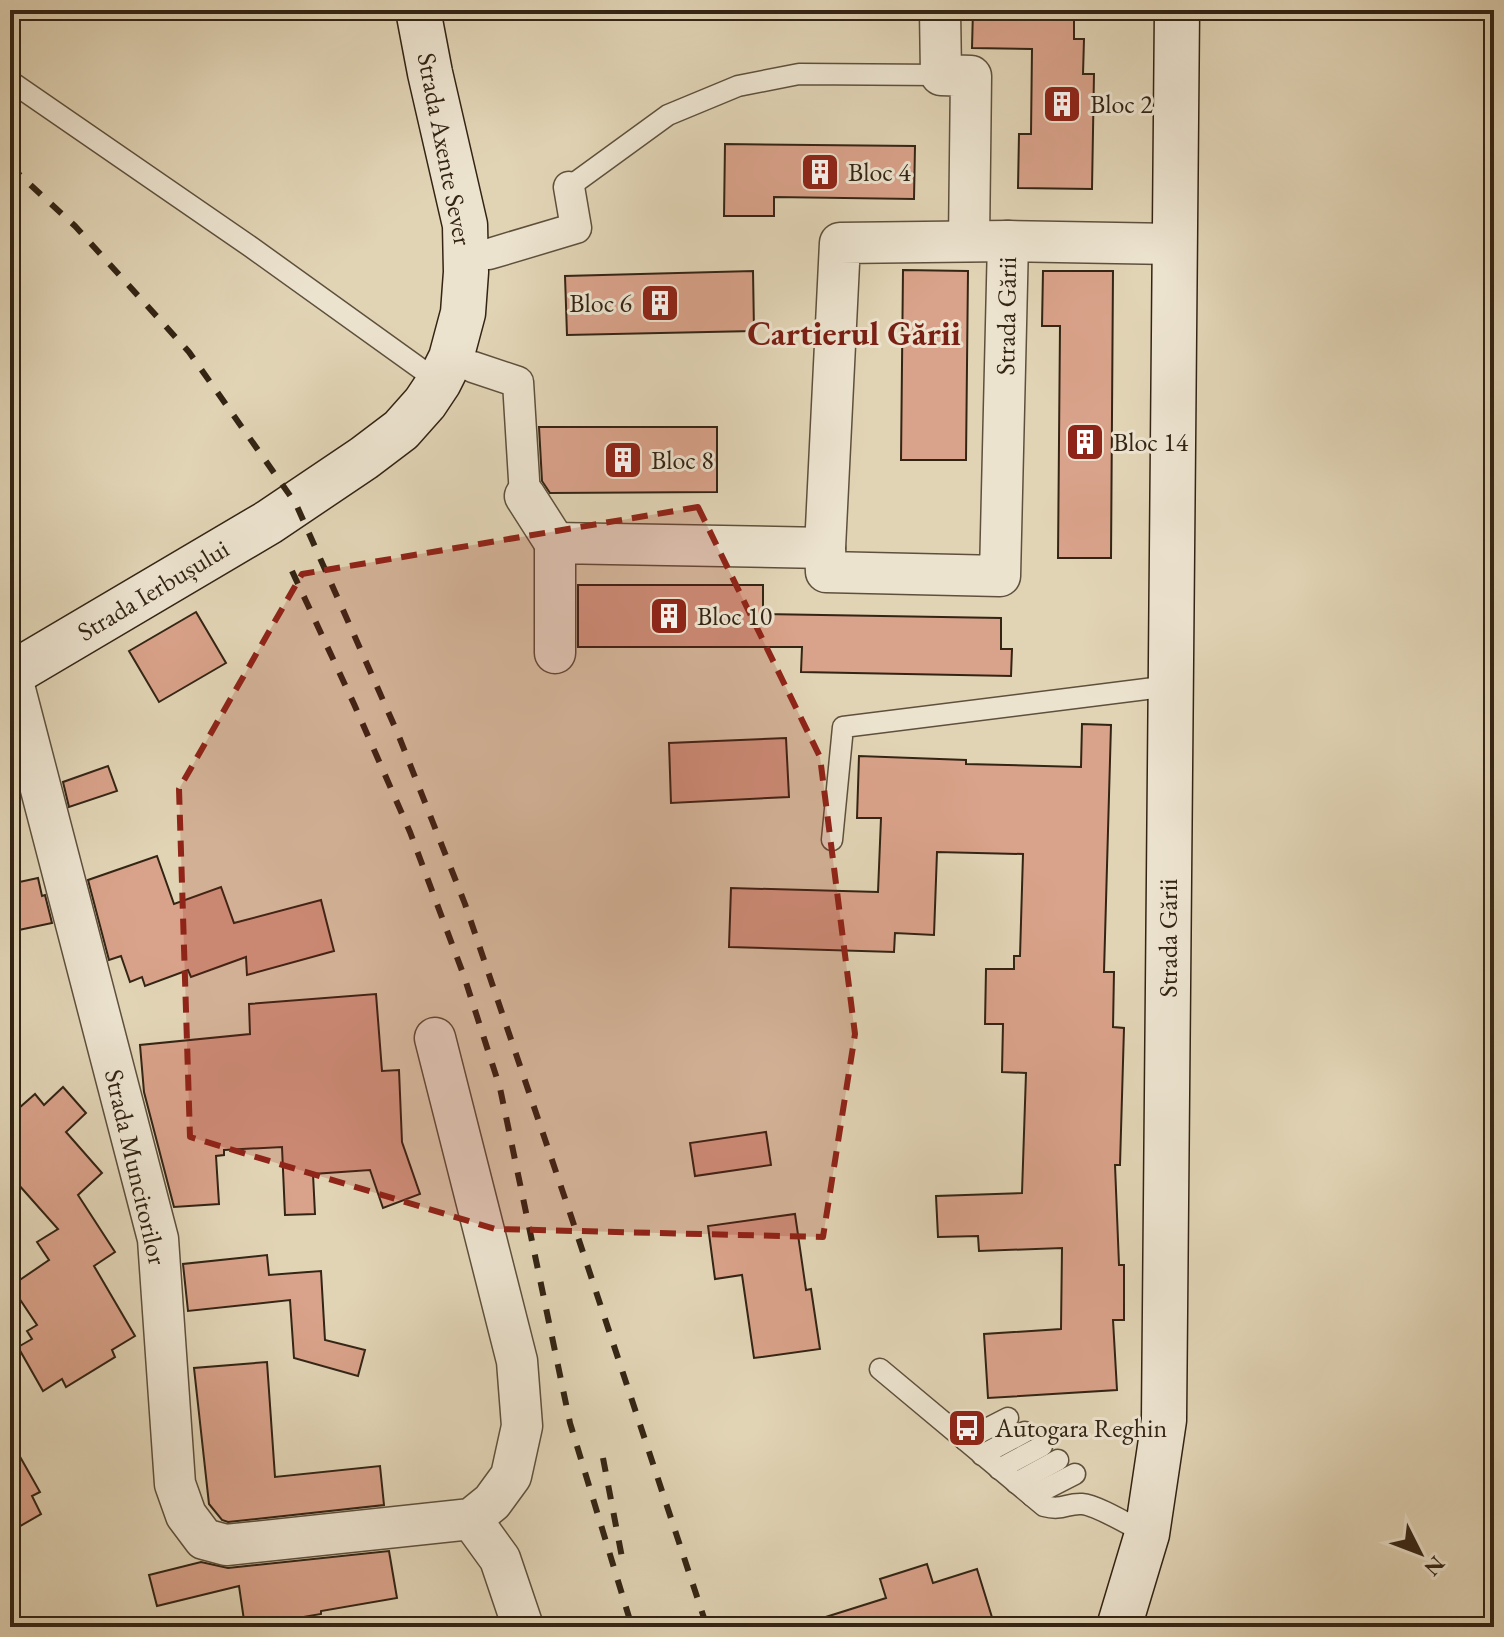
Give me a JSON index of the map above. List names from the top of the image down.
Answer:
{
  "streets": {
    "main road": ["Strada Axente Sever", "Strada Gării", "Strada Ierbușului"],
    "street": ["Strada Muncitorilor"]
  },
  "crossings": [
    ["Strada Axente Sever", "Strada Ierbușului"],
    ["Strada Ierbușului", "Strada Muncitorilor"]
  ],
  "districts": ["Cartierul Gării"],
  "places": {
    "building": [
      "Bloc 2",
      "Bloc 4",
      "Bloc 6",
      "Bloc 14",
      "Bloc 8",
      "Bloc 10"
    ],
    "bus stop": ["Autogara Reghin"]
  },
  "north": "bottom right"
}
